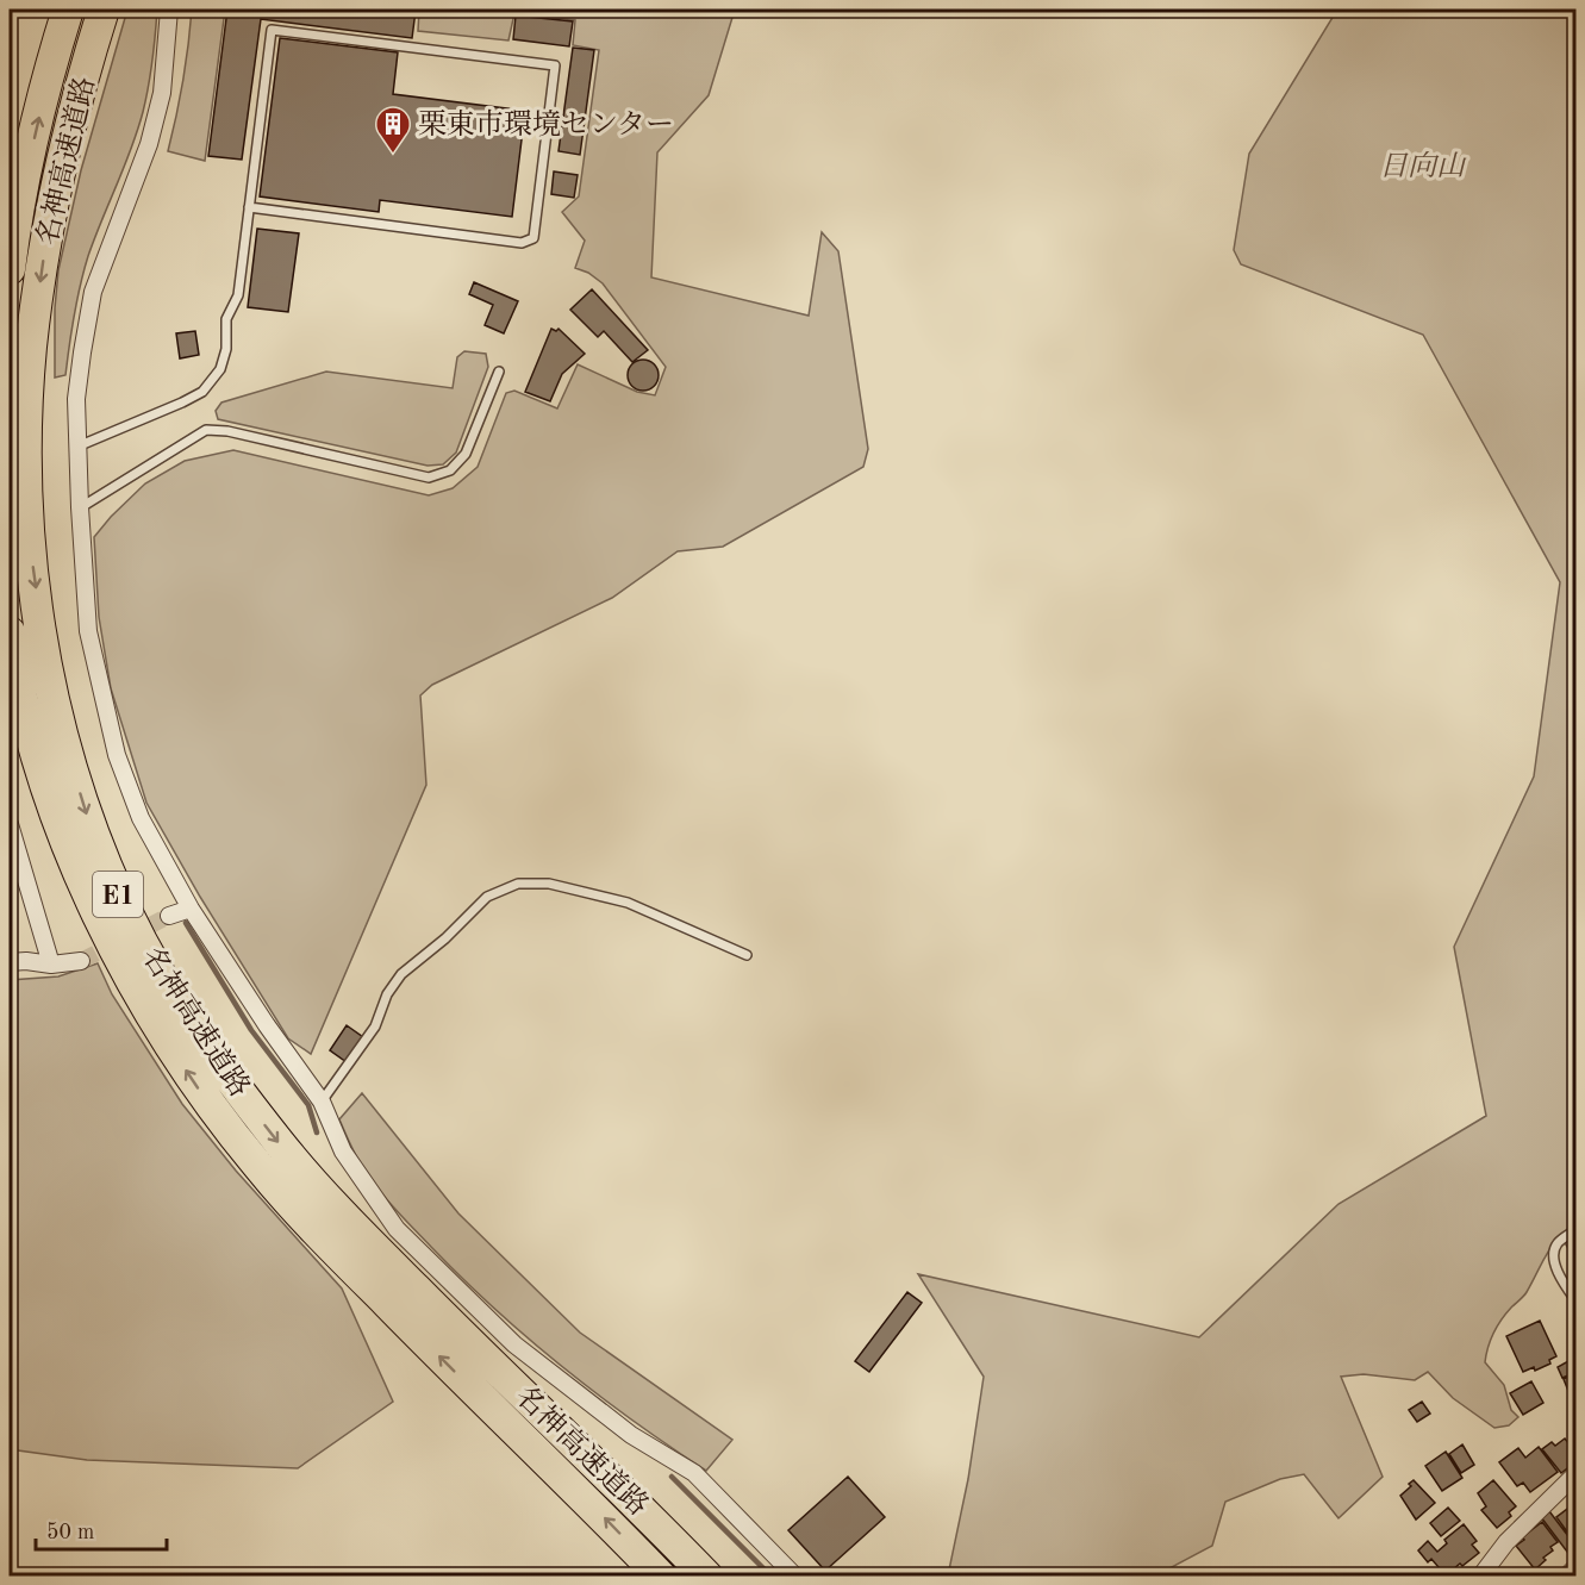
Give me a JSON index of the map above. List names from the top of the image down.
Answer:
{
  "streets": {
    "highway": ["名神高速道路", "E1"]
  },
  "parks": ["日向山"],
  "places": {
    "building": ["栗東市環境センター"]
  },
  "scale_bar": "50 m"
}
